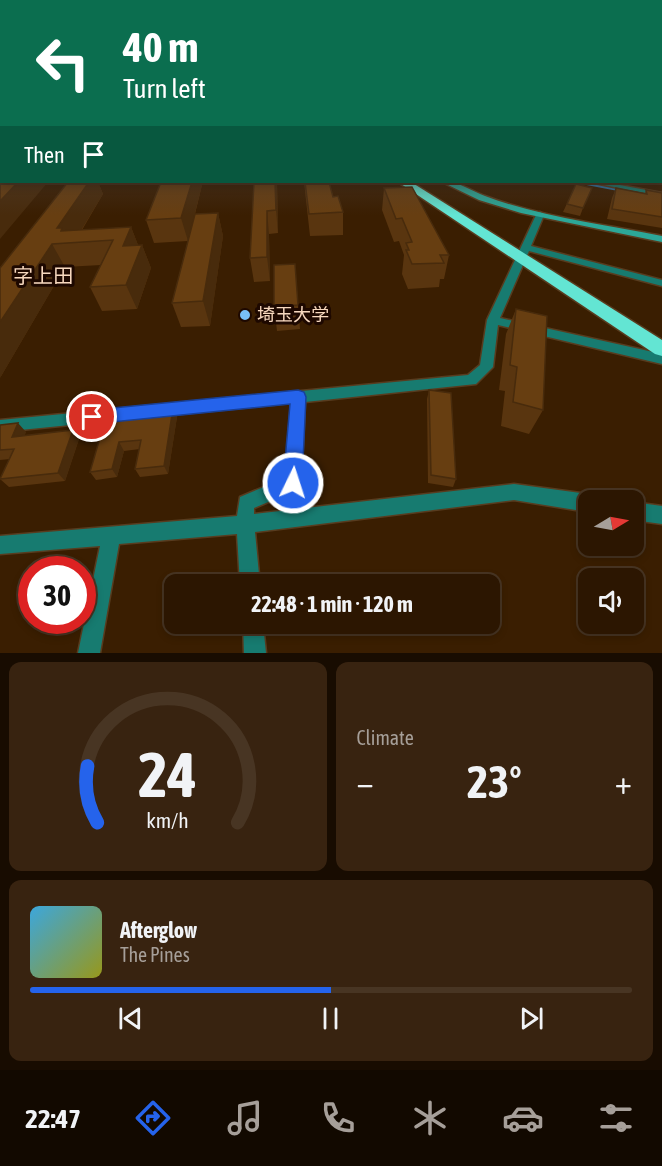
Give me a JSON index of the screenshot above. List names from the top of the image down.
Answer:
{
  "districts": ["字上田"],
  "places": ["埼玉大学"],
  "north": "right",
  "page": {
    "turn": ["40 m", "Turn left"],
    "then": "Then",
    "limit": "30",
    "trip": "22:48 · 1 min · 120 m",
    "tile": "Climate",
    "heat": ["−", "23°", "+"],
    "song": ["Afterglow", "The Pines"],
    "tabs": "22:47",
    "gauge": ["24", "km/h"]
  }
}
